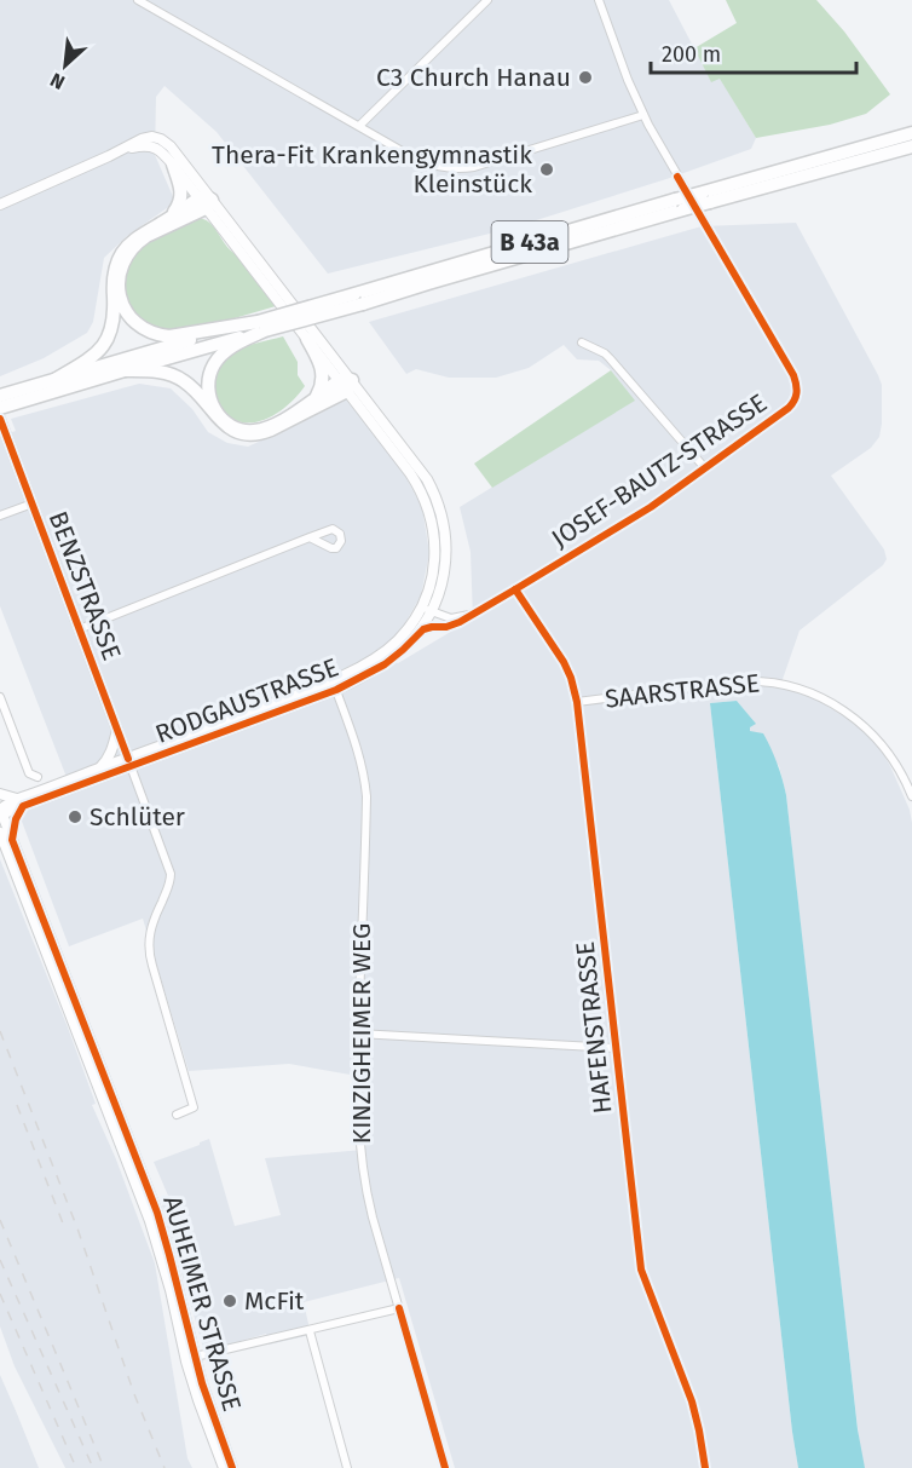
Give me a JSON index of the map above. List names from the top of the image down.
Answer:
{
  "streets": {
    "highway": ["B 43a"],
    "main road": ["BENZSTRASSE", "RODGAUSTRASSE", "AUHEIMER STRASSE"],
    "street": [
      "JOSEF-BAUTZ-STRASSE",
      "SAARSTRASSE",
      "HAFENSTRASSE",
      "KINZIGHEIMER WEG"
    ]
  },
  "crossings": [
    ["JOSEF-BAUTZ-STRASSE", "RODGAUSTRASSE"],
    ["JOSEF-BAUTZ-STRASSE", "HAFENSTRASSE"],
    ["BENZSTRASSE", "RODGAUSTRASSE"],
    ["SAARSTRASSE", "HAFENSTRASSE"],
    ["RODGAUSTRASSE", "KINZIGHEIMER WEG"],
    ["RODGAUSTRASSE", "AUHEIMER STRASSE"]
  ],
  "places": [
    "C3 Church Hanau",
    "Thera-Fit Krankengymnastik Kleinstück",
    "Schlüter",
    "McFit"
  ],
  "scale_bar": "200 m",
  "north": "bottom left"
}
